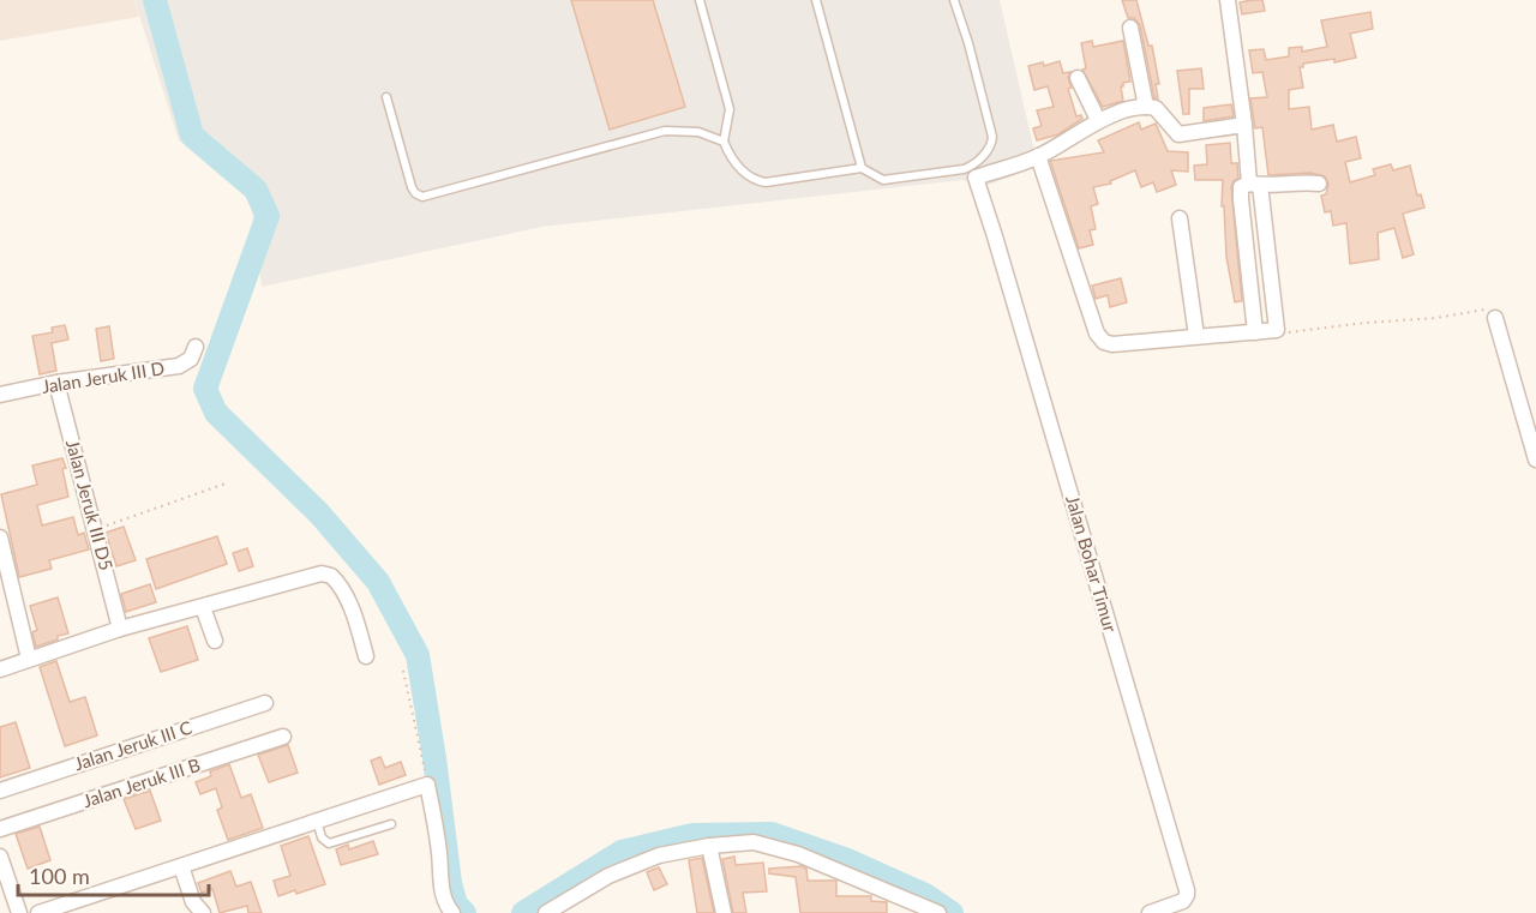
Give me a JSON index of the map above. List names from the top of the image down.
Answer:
{
  "streets": {
    "street": [
      "Jalan Jeruk III D",
      "Jalan Jeruk III D5",
      "Jalan Bohar Timur",
      "Jalan Jeruk III C",
      "Jalan Jeruk III B"
    ]
  },
  "crossings": [
    ["Jalan Jeruk III D", "Jalan Jeruk III D5"]
  ],
  "scale_bar": "100 m"
}
